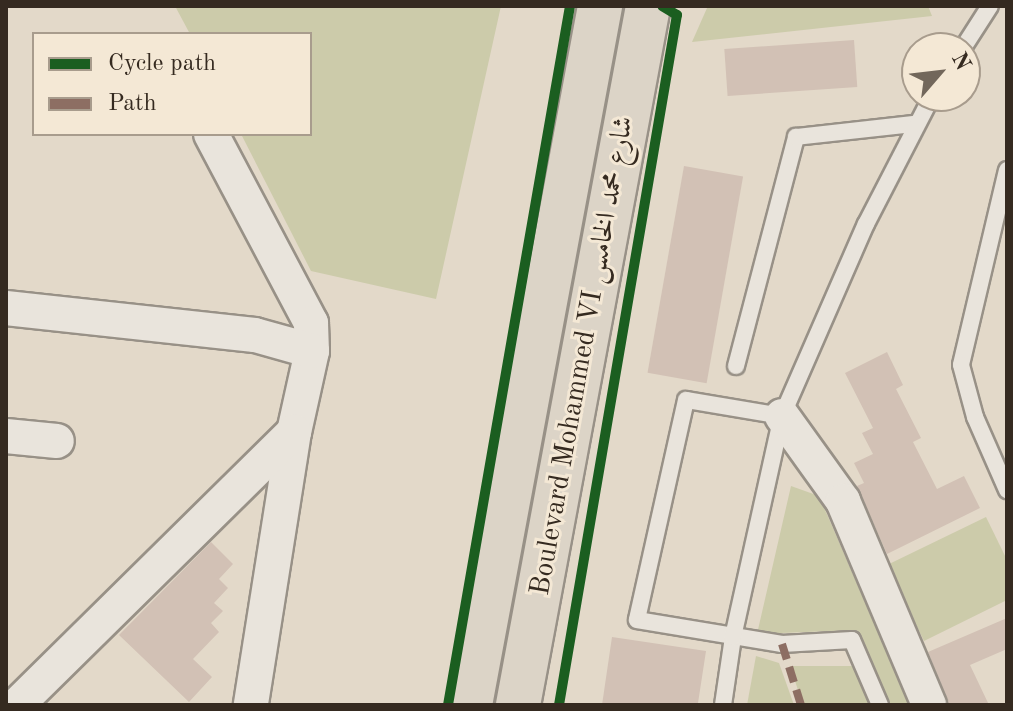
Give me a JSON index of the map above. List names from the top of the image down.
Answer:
{
  "streets": {
    "main road": ["Boulevard Mohammed VI شارع محمد الخامس"]
  },
  "legend": ["Cycle path", "Path"],
  "north": "top right"
}
